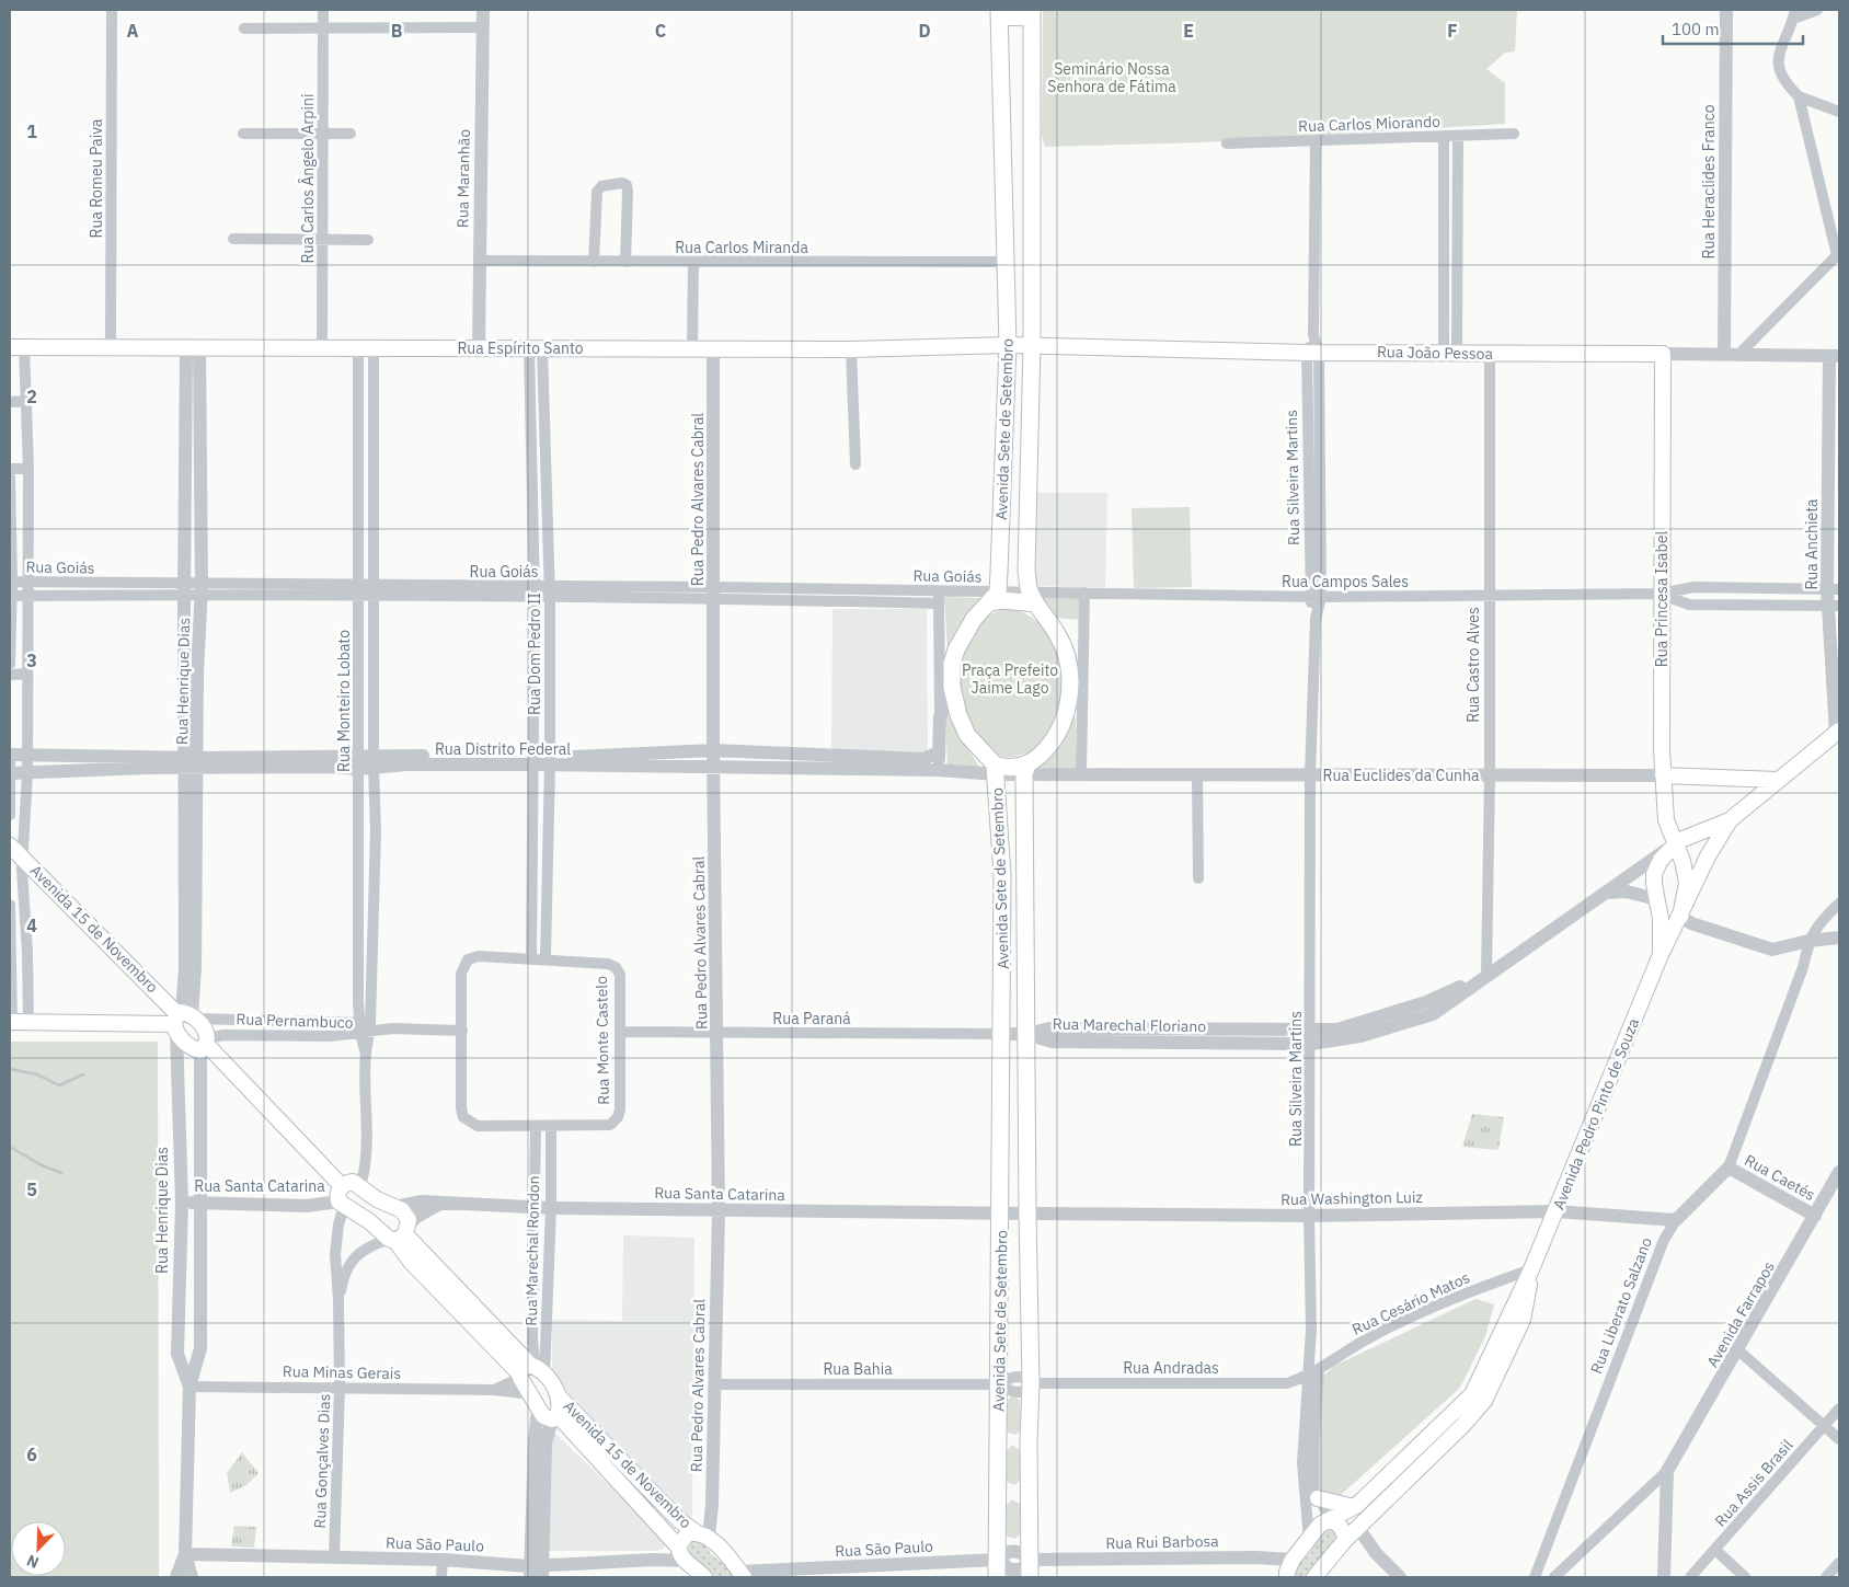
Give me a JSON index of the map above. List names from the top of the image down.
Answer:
{
  "streets": {
    "main road": [
      "Rua Espírito Santo",
      "Rua João Pessoa",
      "Avenida Sete de Setembro",
      "Rua Princesa Isabel",
      "Rua Euclides da Cunha",
      "Avenida 15 de Novembro",
      "Rua Pernambuco",
      "Avenida Pedro Pinto de Souza"
    ],
    "street": [
      "Rua Carlos Miorando",
      "Rua Romeu Paiva",
      "Rua Carlos Ângelo Arpini",
      "Rua Maranhão",
      "Rua Heraclides Franco",
      "Rua Carlos Miranda",
      "Rua Silveira Martins",
      "Rua Pedro Alvares Cabral",
      "Rua Anchieta",
      "Rua Goiás",
      "Rua Campos Sales",
      "Rua Dom Pedro II",
      "Rua Castro Alves",
      "Rua Henrique Dias",
      "Rua Monteiro Lobato",
      "Rua Distrito Federal",
      "Rua Paraná",
      "Rua Marechal Floriano",
      "Rua Monte Castelo",
      "Rua Caetés",
      "Rua Santa Catarina",
      "Rua Washington Luiz",
      "Rua Marechal Rondon",
      "Rua Cesário Matos",
      "Rua Liberato Salzano",
      "Avenida Farrapos",
      "Rua Andradas",
      "Rua Bahia",
      "Rua Minas Gerais",
      "Rua Gonçalves Dias",
      "Rua Assis Brasil",
      "Rua Rui Barbosa",
      "Rua São Paulo"
    ]
  },
  "crossings": [
    ["Rua Carlos Miorando", "Rua Silveira Martins"],
    ["Rua Romeu Paiva", "Rua Espírito Santo"],
    ["Rua Carlos Ângelo Arpini", "Rua Espírito Santo"],
    ["Rua Maranhão", "Rua Carlos Miranda"],
    ["Rua Maranhão", "Rua Espírito Santo"],
    ["Rua Heraclides Franco", "Rua João Pessoa"],
    ["Rua Carlos Miranda", "Avenida Sete de Setembro"],
    ["Rua Espírito Santo", "Rua João Pessoa"],
    ["Rua Espírito Santo", "Avenida Sete de Setembro"],
    ["Rua Espírito Santo", "Rua Pedro Alvares Cabral"],
    ["Rua Espírito Santo", "Rua Dom Pedro II"],
    ["Rua Espírito Santo", "Rua Henrique Dias"],
    ["Rua Espírito Santo", "Rua Monteiro Lobato"],
    ["Rua João Pessoa", "Avenida Sete de Setembro"],
    ["Rua João Pessoa", "Rua Silveira Martins"],
    ["Rua João Pessoa", "Rua Anchieta"],
    ["Rua João Pessoa", "Rua Princesa Isabel"],
    ["Rua João Pessoa", "Rua Castro Alves"],
    ["Avenida Sete de Setembro", "Rua Goiás"],
    ["Avenida Sete de Setembro", "Rua Campos Sales"],
    ["Avenida Sete de Setembro", "Rua Distrito Federal"],
    ["Avenida Sete de Setembro", "Rua Euclides da Cunha"],
    ["Avenida Sete de Setembro", "Rua Paraná"],
    ["Avenida Sete de Setembro", "Rua Marechal Floriano"],
    ["Avenida Sete de Setembro", "Rua Santa Catarina"],
    ["Avenida Sete de Setembro", "Rua Washington Luiz"],
    ["Avenida Sete de Setembro", "Rua Andradas"],
    ["Avenida Sete de Setembro", "Rua Bahia"],
    ["Avenida Sete de Setembro", "Rua Rui Barbosa"],
    ["Avenida Sete de Setembro", "Rua São Paulo"],
    ["Rua Silveira Martins", "Rua Campos Sales"],
    ["Rua Silveira Martins", "Rua Euclides da Cunha"],
    ["Rua Silveira Martins", "Rua Marechal Floriano"],
    ["Rua Silveira Martins", "Avenida Pedro Pinto de Souza"],
    ["Rua Silveira Martins", "Rua Washington Luiz"],
    ["Rua Silveira Martins", "Rua Cesário Matos"],
    ["Rua Silveira Martins", "Rua Andradas"],
    ["Rua Pedro Alvares Cabral", "Rua Goiás"],
    ["Rua Pedro Alvares Cabral", "Rua Distrito Federal"],
    ["Rua Pedro Alvares Cabral", "Avenida 15 de Novembro"],
    ["Rua Pedro Alvares Cabral", "Rua Paraná"],
    ["Rua Pedro Alvares Cabral", "Rua Santa Catarina"],
    ["Rua Pedro Alvares Cabral", "Rua Bahia"],
    ["Rua Anchieta", "Rua Campos Sales"],
    ["Rua Anchieta", "Avenida Pedro Pinto de Souza"],
    ["Rua Goiás", "Rua Campos Sales"],
    ["Rua Goiás", "Rua Dom Pedro II"],
    ["Rua Goiás", "Rua Henrique Dias"],
    ["Rua Goiás", "Rua Monteiro Lobato"],
    ["Rua Goiás", "Rua Distrito Federal"],
    ["Rua Goiás", "Rua Euclides da Cunha"],
    ["Rua Campos Sales", "Rua Princesa Isabel"],
    ["Rua Campos Sales", "Rua Castro Alves"],
    ["Rua Campos Sales", "Rua Distrito Federal"],
    ["Rua Campos Sales", "Rua Euclides da Cunha"],
    ["Rua Princesa Isabel", "Rua Euclides da Cunha"],
    ["Rua Princesa Isabel", "Rua Marechal Floriano"],
    ["Rua Princesa Isabel", "Avenida Pedro Pinto de Souza"],
    ["Rua Dom Pedro II", "Rua Distrito Federal"],
    ["Rua Dom Pedro II", "Rua Monte Castelo"],
    ["Rua Castro Alves", "Rua Euclides da Cunha"],
    ["Rua Castro Alves", "Rua Marechal Floriano"],
    ["Rua Henrique Dias", "Rua Distrito Federal"],
    ["Rua Henrique Dias", "Avenida 15 de Novembro"],
    ["Rua Henrique Dias", "Rua Pernambuco"],
    ["Rua Henrique Dias", "Rua Santa Catarina"],
    ["Rua Henrique Dias", "Rua Minas Gerais"],
    ["Rua Henrique Dias", "Rua São Paulo"],
    ["Rua Monteiro Lobato", "Rua Distrito Federal"],
    ["Rua Monteiro Lobato", "Avenida 15 de Novembro"],
    ["Rua Monteiro Lobato", "Rua Pernambuco"],
    ["Rua Distrito Federal", "Rua Euclides da Cunha"],
    ["Rua Euclides da Cunha", "Avenida Pedro Pinto de Souza"],
    ["Avenida 15 de Novembro", "Rua Pernambuco"],
    ["Avenida 15 de Novembro", "Rua Santa Catarina"],
    ["Avenida 15 de Novembro", "Rua Marechal Rondon"],
    ["Avenida 15 de Novembro", "Rua Minas Gerais"],
    ["Avenida 15 de Novembro", "Rua Gonçalves Dias"],
    ["Avenida 15 de Novembro", "Rua São Paulo"],
    ["Rua Paraná", "Rua Marechal Floriano"],
    ["Rua Paraná", "Rua Monte Castelo"],
    ["Rua Pernambuco", "Rua Monte Castelo"],
    ["Rua Marechal Floriano", "Avenida Pedro Pinto de Souza"],
    ["Rua Monte Castelo", "Rua Marechal Rondon"],
    ["Avenida Pedro Pinto de Souza", "Rua Washington Luiz"],
    ["Avenida Pedro Pinto de Souza", "Rua Cesário Matos"],
    ["Avenida Pedro Pinto de Souza", "Rua Rui Barbosa"],
    ["Rua Caetés", "Rua Liberato Salzano"],
    ["Rua Caetés", "Avenida Farrapos"],
    ["Rua Santa Catarina", "Rua Washington Luiz"],
    ["Rua Santa Catarina", "Rua Marechal Rondon"],
    ["Rua Santa Catarina", "Rua Gonçalves Dias"],
    ["Rua Washington Luiz", "Rua Liberato Salzano"],
    ["Rua Marechal Rondon", "Rua Minas Gerais"],
    ["Rua Cesário Matos", "Rua Andradas"],
    ["Rua Andradas", "Rua Bahia"],
    ["Rua Minas Gerais", "Rua Gonçalves Dias"],
    ["Rua Gonçalves Dias", "Rua São Paulo"],
    ["Rua Rui Barbosa", "Rua São Paulo"]
  ],
  "parks": ["Seminário Nossa Senhora de Fátima", "Praça Prefeito Jaime Lago"],
  "scale_bar": "100 m",
  "north": "bottom left",
  "grid": {
    "columns": [
      "A",
      "B",
      "C",
      "D",
      "E",
      "F"
    ],
    "rows": [
      "1",
      "2",
      "3",
      "4",
      "5",
      "6"
    ]
  }
}
